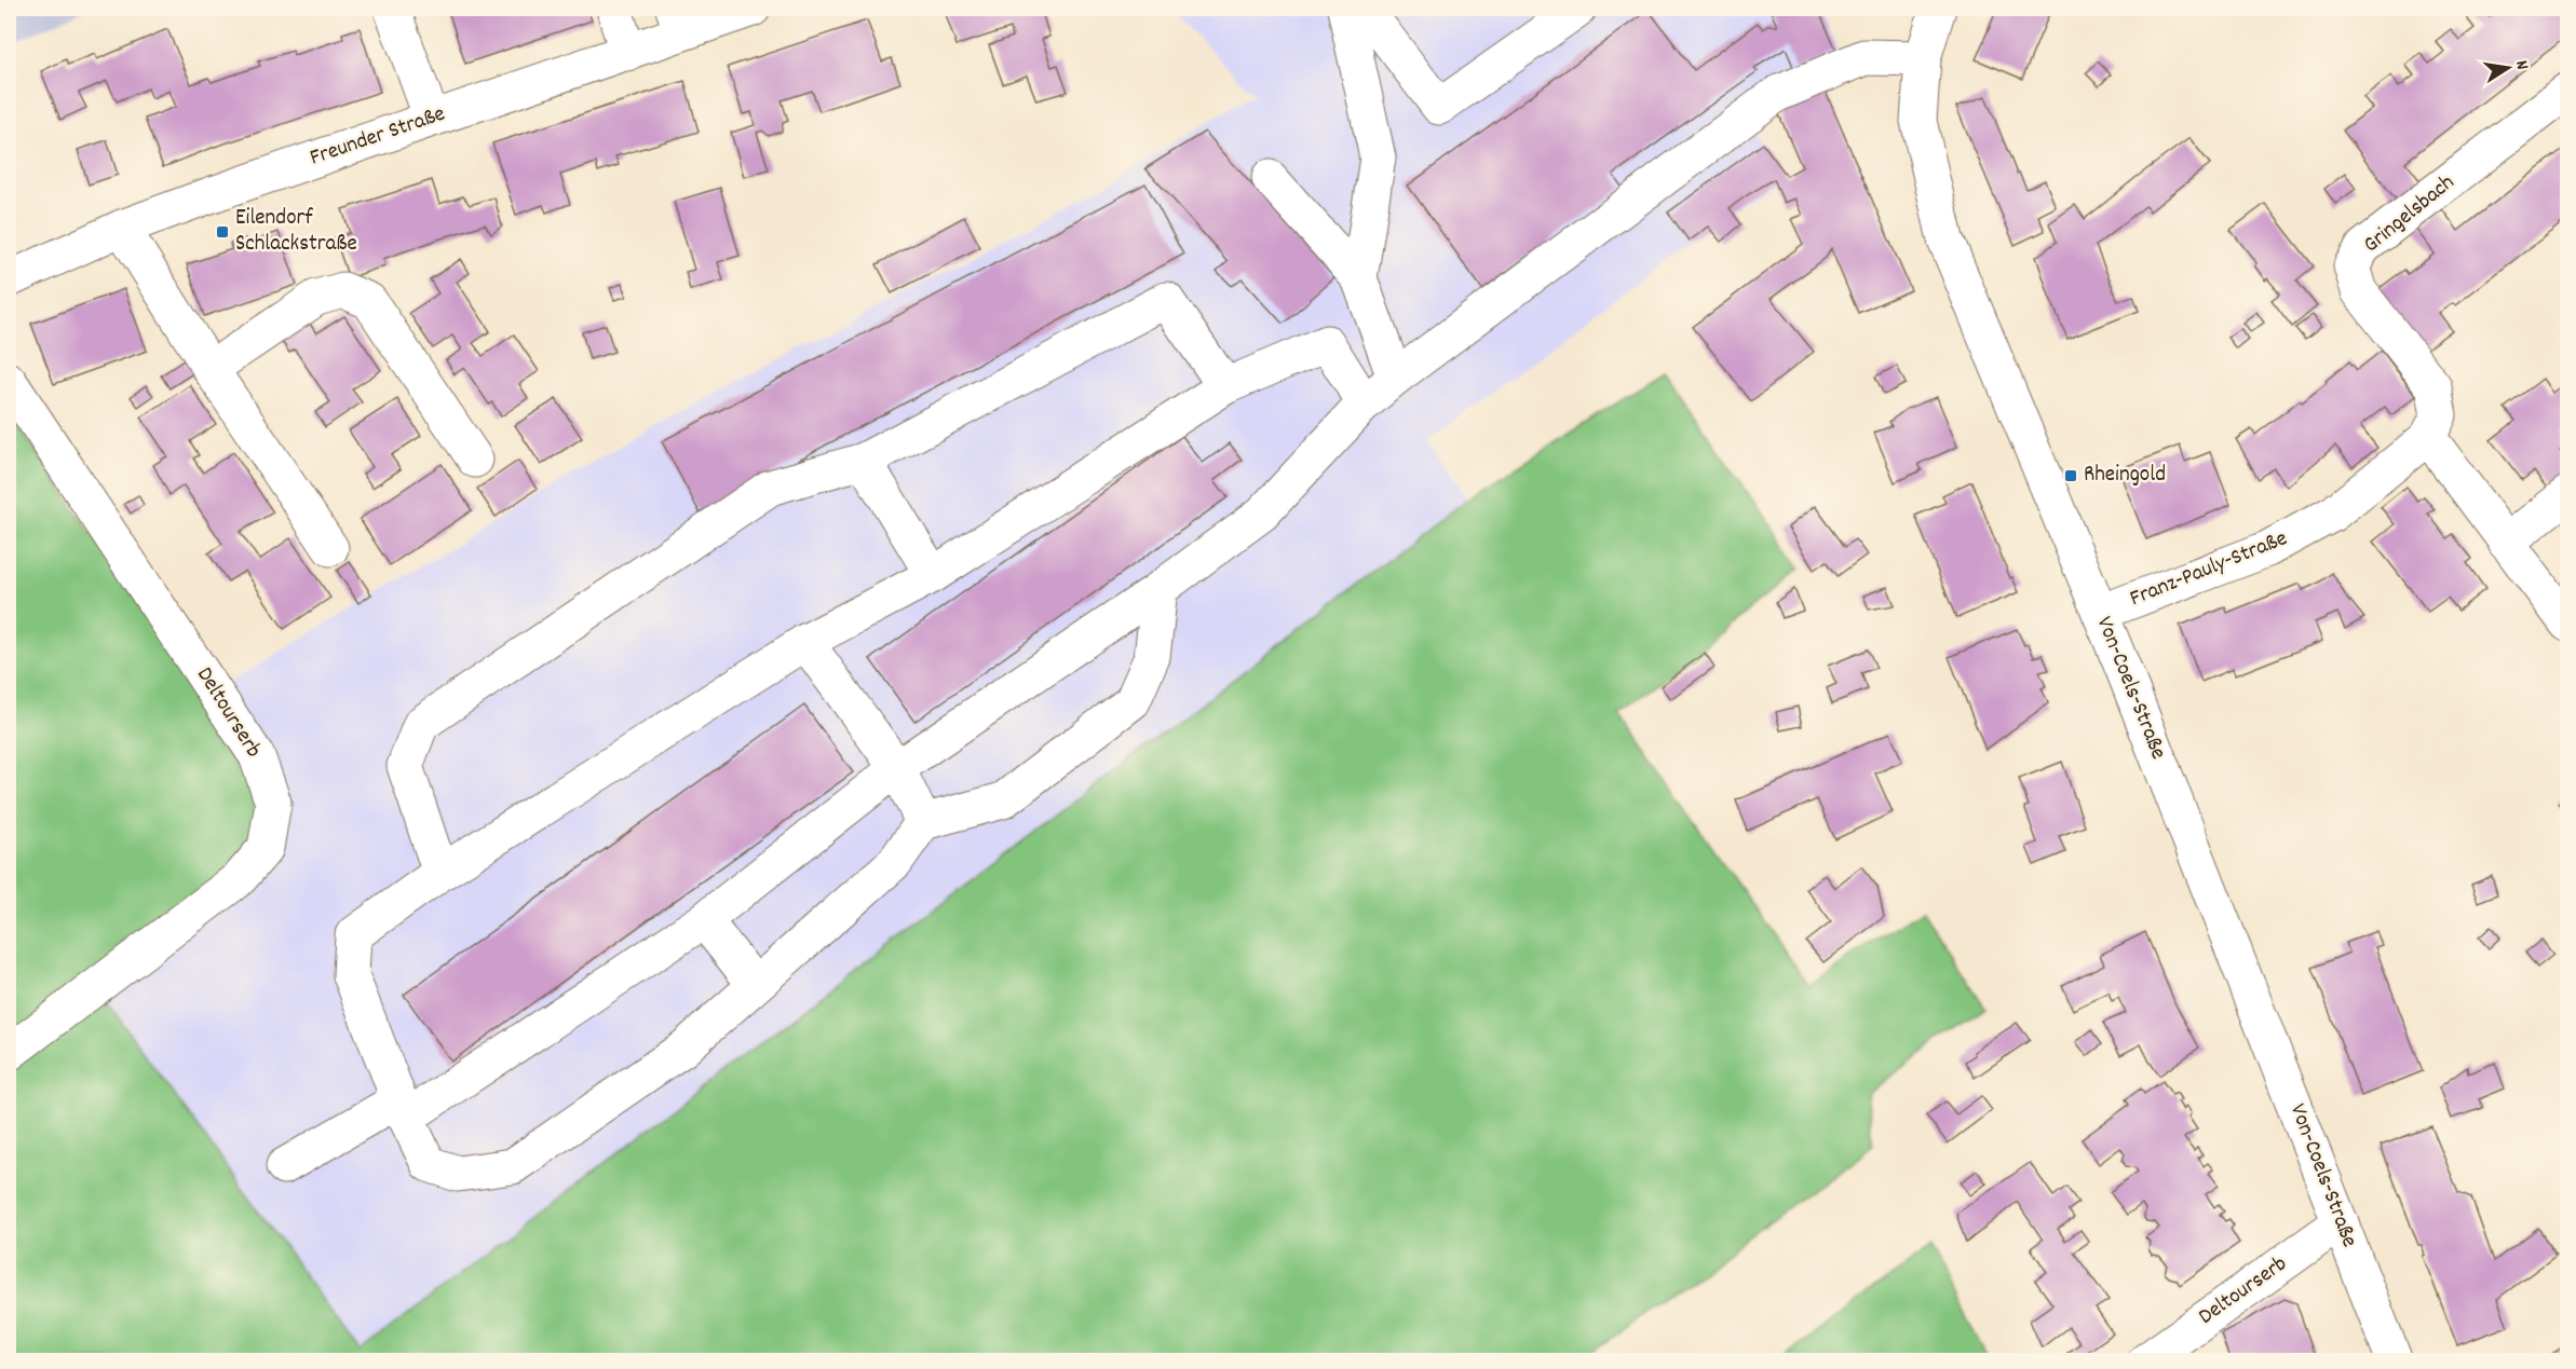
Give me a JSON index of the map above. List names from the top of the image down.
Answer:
{
  "streets": {
    "main road": [
      "Freunder Straße",
      "Gringelsbach",
      "Franz-Pauly-Straße",
      "Von-Coels-Straße",
      "Deltourserb"
    ]
  },
  "crossings": [
    ["Gringelsbach", "Franz-Pauly-Straße"],
    ["Franz-Pauly-Straße", "Von-Coels-Straße"],
    ["Von-Coels-Straße", "Deltourserb"]
  ],
  "places": {
    "transit": ["Eilendorf Schlackstraße", "Rheingold"]
  },
  "north": "right"
}
